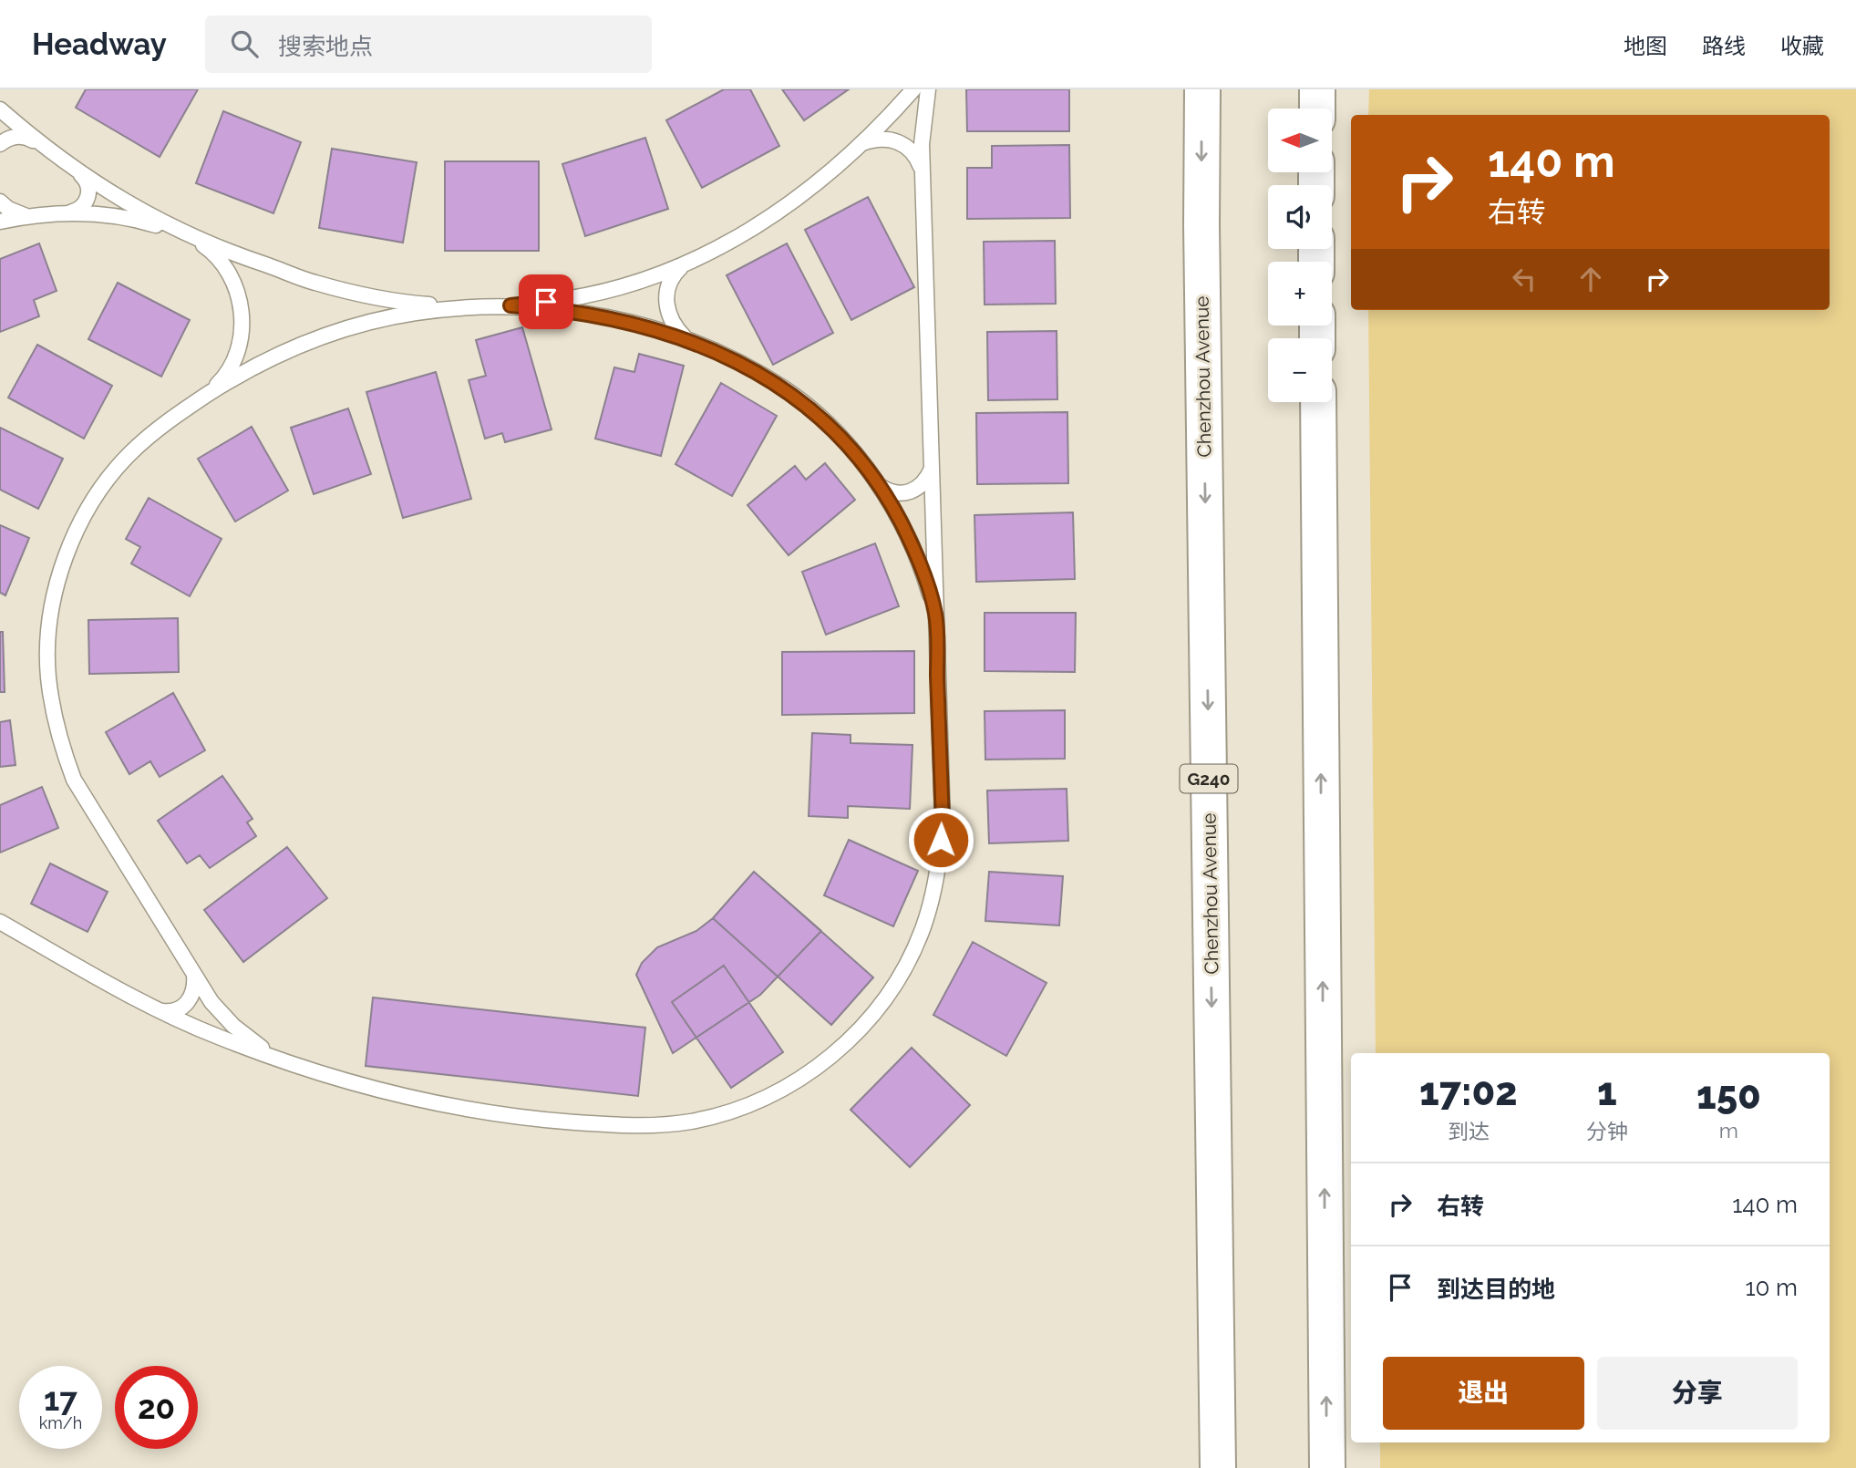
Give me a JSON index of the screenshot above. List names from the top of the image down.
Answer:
{
  "streets": {
    "highway": ["Chenzhou Avenue", "G240"]
  },
  "north": "left",
  "page": {
    "header": "Headway",
    "search": "搜索地点",
    "nav": ["地图", "路线", "收藏"],
    "map_buttons": ["+", "−"],
    "turn": ["140 m", "右转"],
    "eta": [
      "17:02",
      "到达",
      "1",
      "分钟",
      "150",
      "m"
    ],
    "list": [
      {
        "name": "右转",
        "value": "140 m"
      },
      {
        "name": "到达目的地",
        "value": "10 m"
      }
    ],
    "buttons": ["退出", "分享"],
    "speed": "17 km/h",
    "limit": "20"
  }
}
